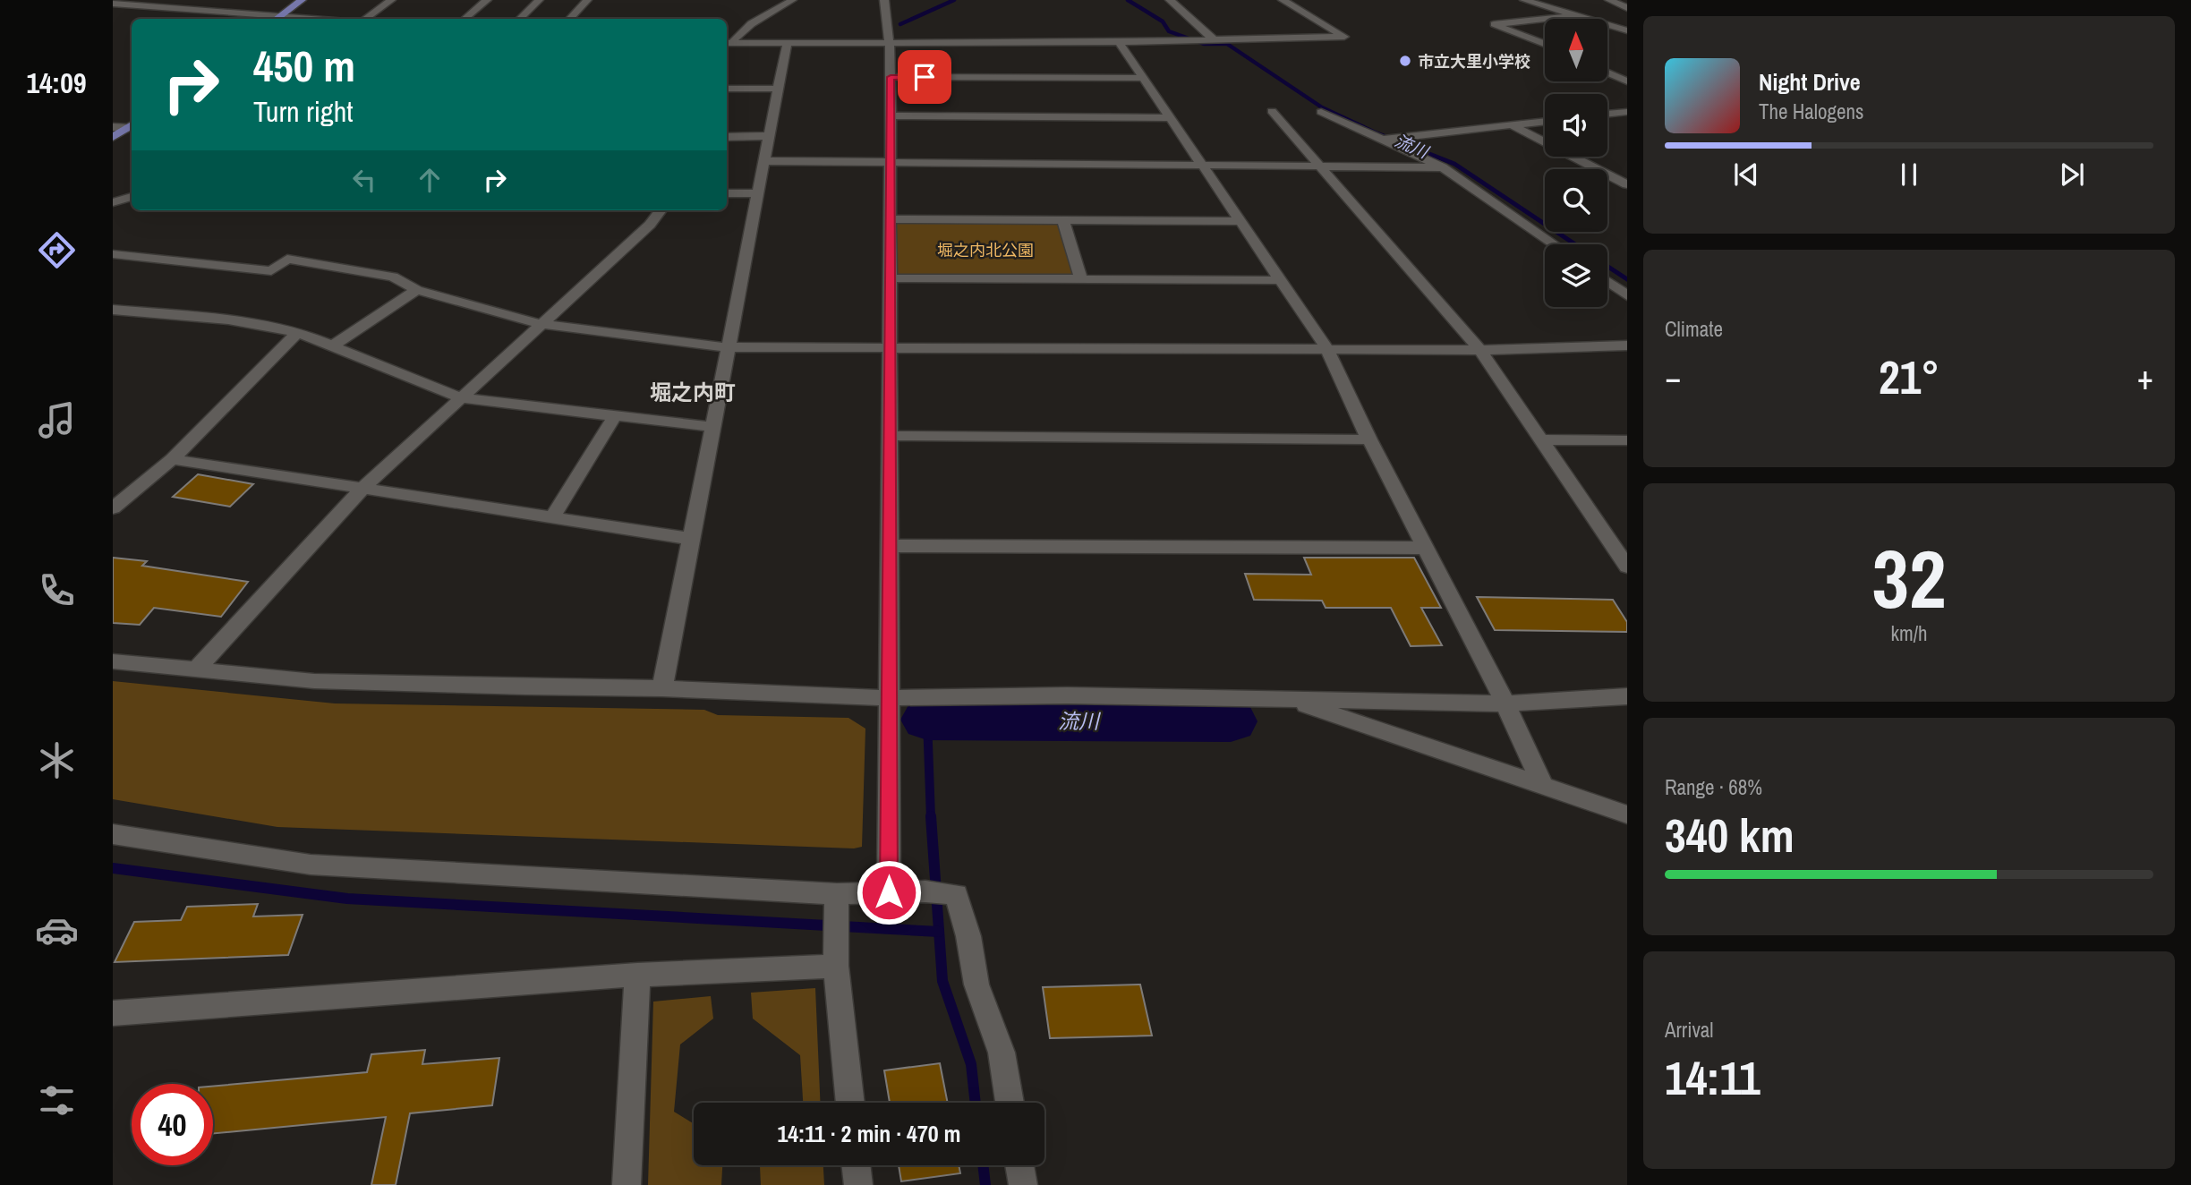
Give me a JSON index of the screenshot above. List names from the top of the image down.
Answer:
{
  "districts": ["堀之内町"],
  "water": ["流川"],
  "parks": ["堀之内北公園"],
  "places": ["市立大里小学校"],
  "north": "top",
  "page": {
    "tabs": "14:09",
    "turn": ["450 m", "Turn right"],
    "song": ["Night Drive", "The Halogens"],
    "tile": [
      "Climate",
      ["32", "km/h"],
      ["Range · 68%", "340 km"],
      ["Arrival", "14:11"]
    ],
    "heat": ["−", "21°", "+"],
    "limit": "40",
    "trip": "14:11 · 2 min · 470 m"
  }
}
